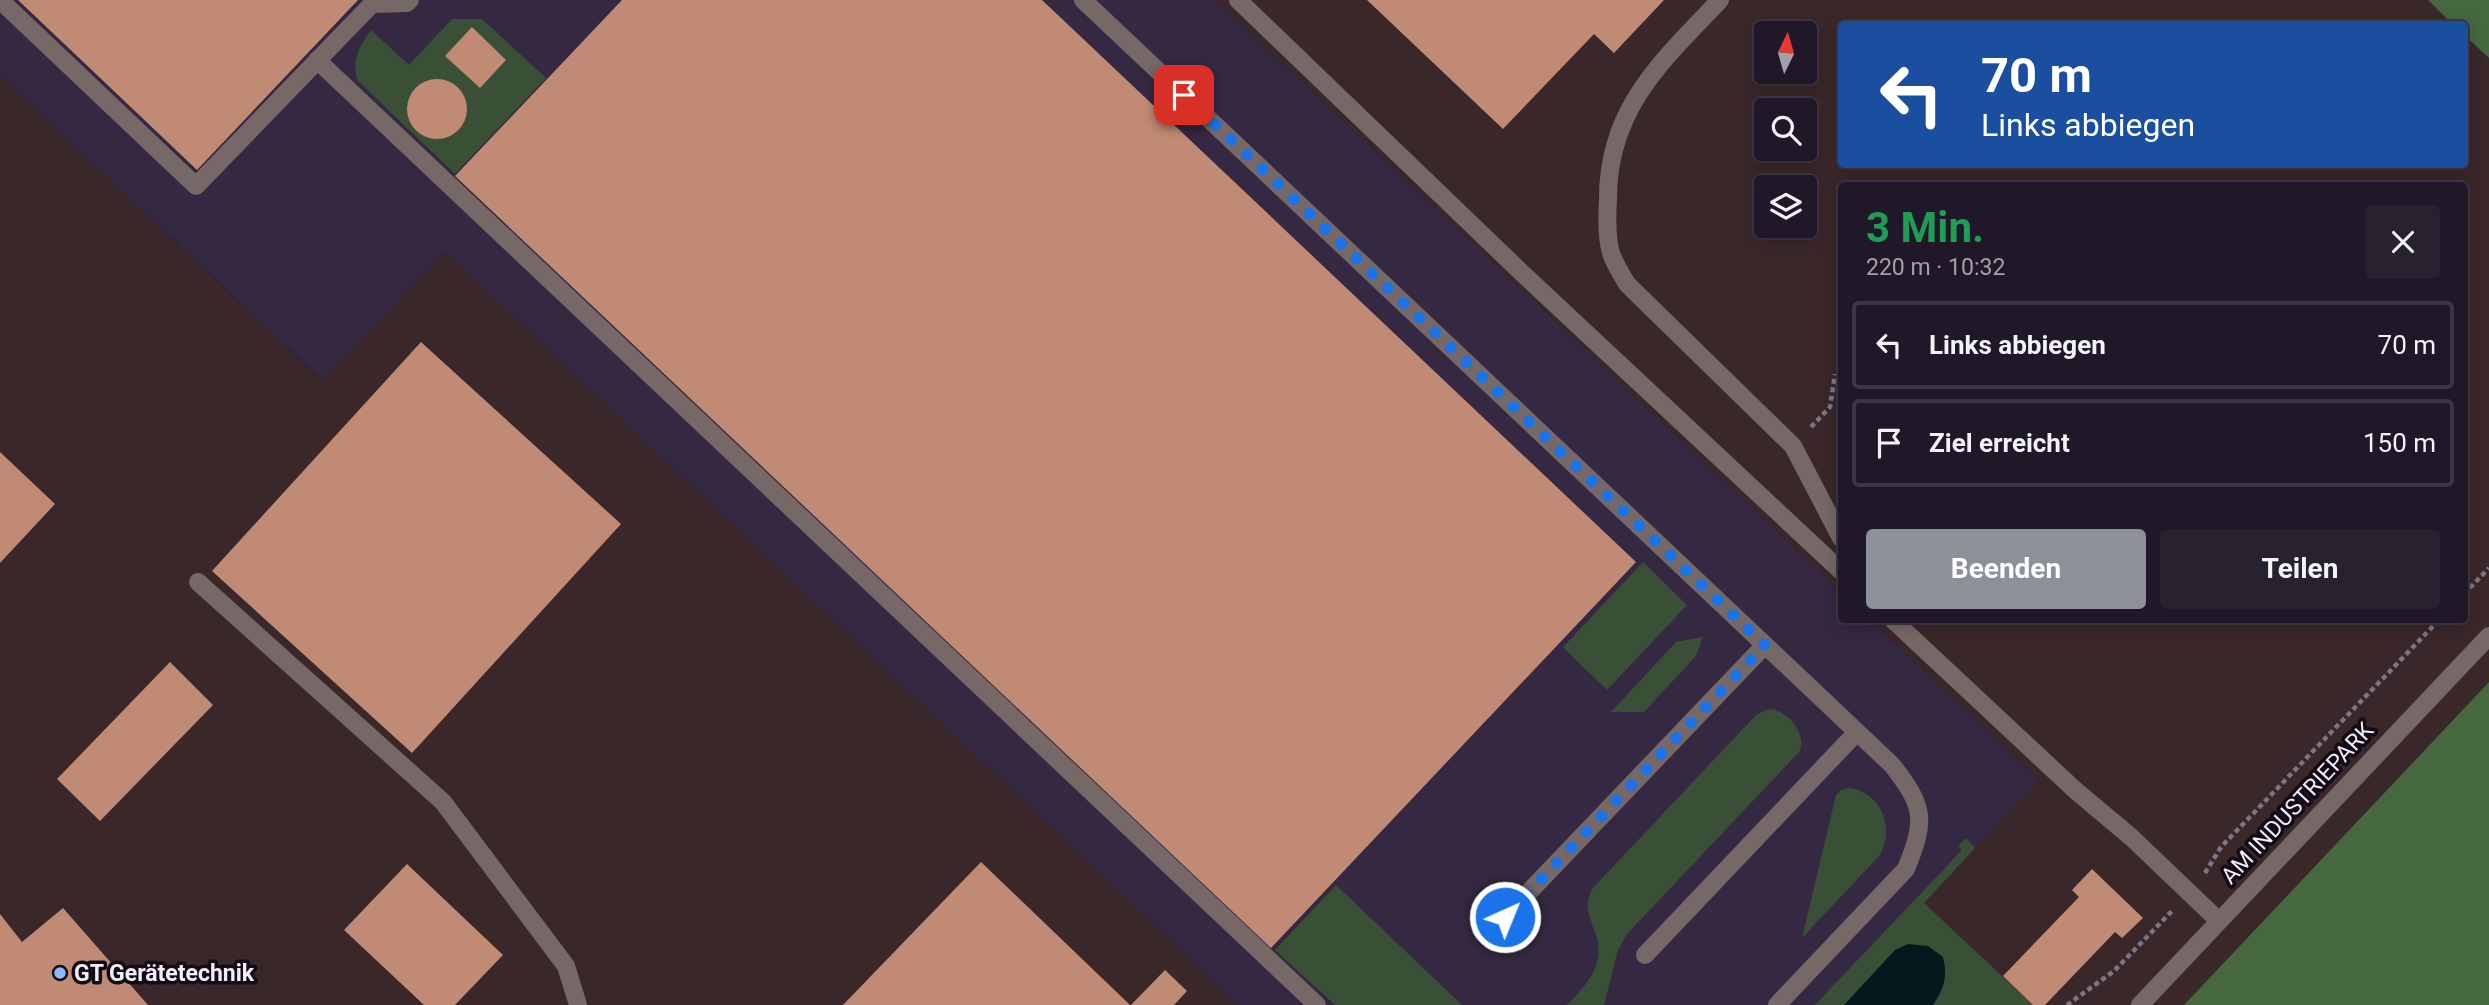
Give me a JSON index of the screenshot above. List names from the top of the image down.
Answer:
{
  "streets": {
    "street": ["AM INDUSTRIEPARK"]
  },
  "places": ["GT Gerätetechnik"],
  "north": "top",
  "page": {
    "turn": ["70 m", "Links abbiegen"],
    "heading": ["3 Min.", "220 m · 10:32"],
    "list": [
      {
        "name": "Links abbiegen",
        "value": "70 m"
      },
      {
        "name": "Ziel erreicht",
        "value": "150 m"
      }
    ],
    "buttons": ["Beenden", "Teilen"]
  }
}
